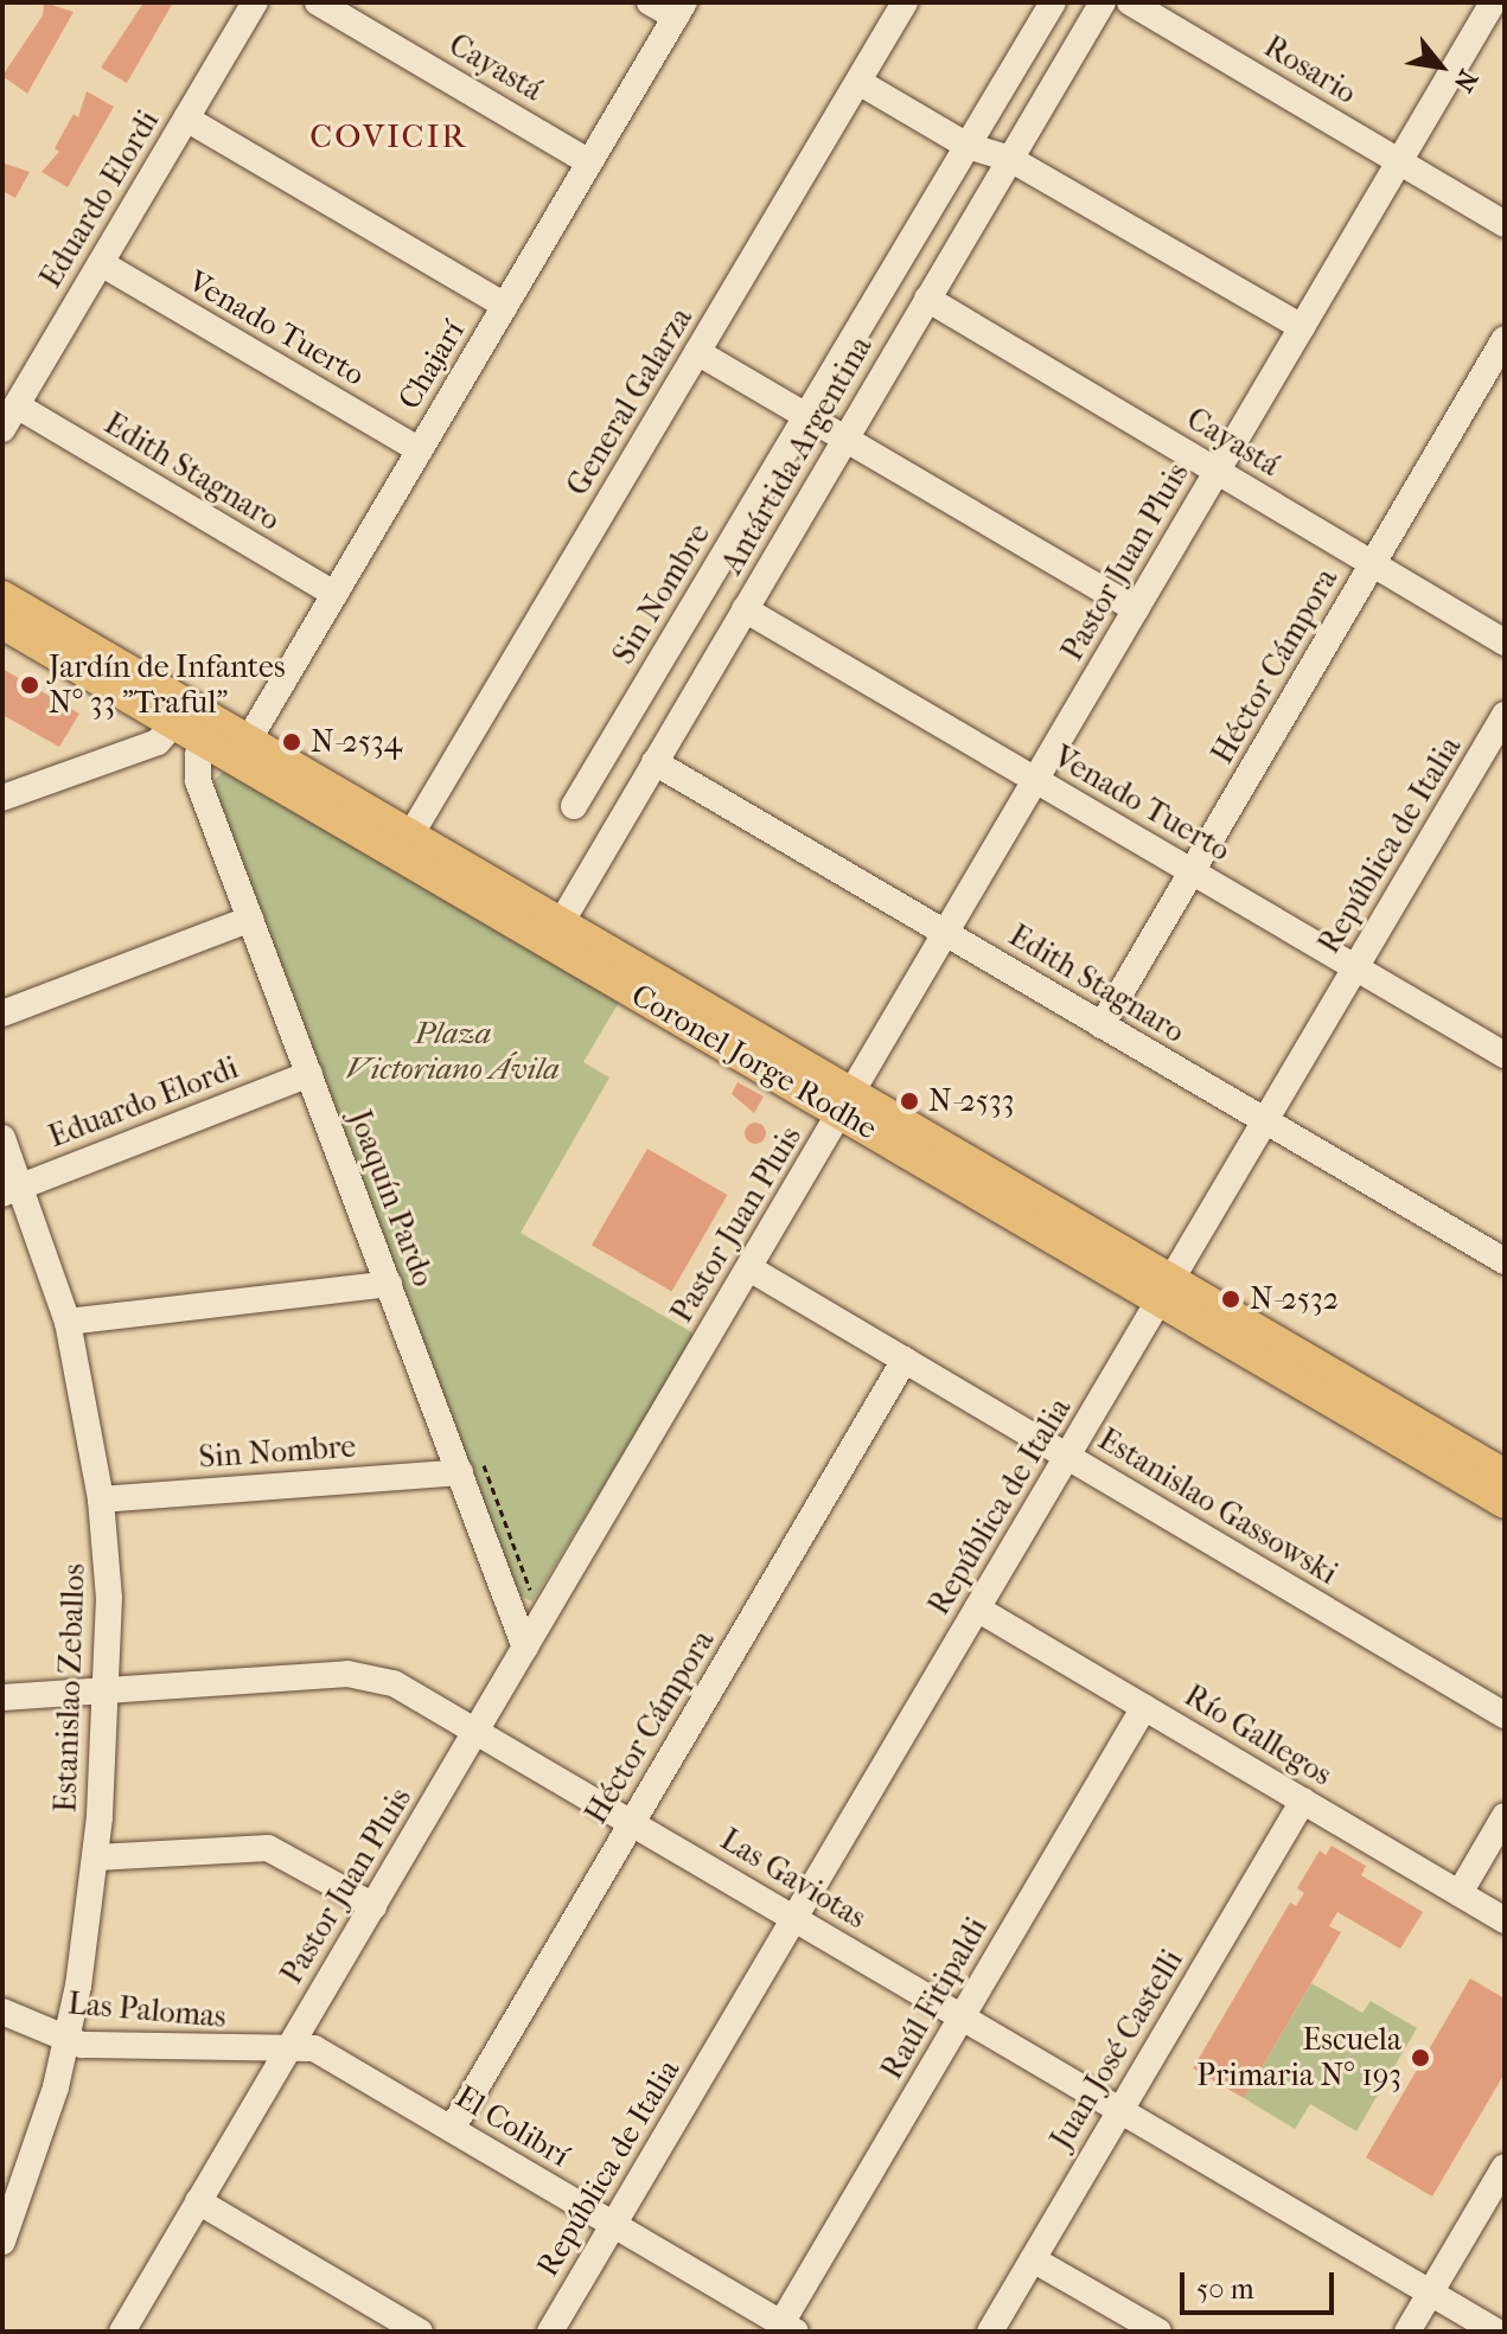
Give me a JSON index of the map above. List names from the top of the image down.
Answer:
{
  "streets": {
    "main road": ["Coronel Jorge Rodhe"],
    "street": [
      "Cayastá",
      "Rosario",
      "Eduardo Elordi",
      "Venado Tuerto",
      "Chajarí",
      "General Galarza",
      "Antártida Argentina",
      "Edith Stagnaro",
      "Pastor Juan Pluis",
      "Sin Nombre",
      "Héctor Cámpora",
      "República de Italia",
      "Joaquín Pardo",
      "Estanislao Gassowski",
      "Estanislao Zeballos",
      "Río Gallegos",
      "Las Gaviotas",
      "Raúl Fitipaldi",
      "Las Palomas",
      "Juan José Castelli",
      "El Colibrí"
    ]
  },
  "crossings": [
    ["Cayastá", "Chajarí"],
    ["Cayastá", "Antártida Argentina"],
    ["Cayastá", "Pastor Juan Pluis"],
    ["Cayastá", "Héctor Cámpora"],
    ["Rosario", "Pastor Juan Pluis"],
    ["Eduardo Elordi", "Venado Tuerto"],
    ["Eduardo Elordi", "Edith Stagnaro"],
    ["Eduardo Elordi", "Joaquín Pardo"],
    ["Eduardo Elordi", "Estanislao Zeballos"],
    ["Venado Tuerto", "Chajarí"],
    ["Venado Tuerto", "Antártida Argentina"],
    ["Venado Tuerto", "Pastor Juan Pluis"],
    ["Venado Tuerto", "Héctor Cámpora"],
    ["Venado Tuerto", "República de Italia"],
    ["Chajarí", "Edith Stagnaro"],
    ["Chajarí", "Coronel Jorge Rodhe"],
    ["General Galarza", "Coronel Jorge Rodhe"],
    ["Antártida Argentina", "Edith Stagnaro"],
    ["Antártida Argentina", "Coronel Jorge Rodhe"],
    ["Edith Stagnaro", "Pastor Juan Pluis"],
    ["Edith Stagnaro", "Héctor Cámpora"],
    ["Edith Stagnaro", "República de Italia"],
    ["Pastor Juan Pluis", "Coronel Jorge Rodhe"],
    ["Pastor Juan Pluis", "Joaquín Pardo"],
    ["Pastor Juan Pluis", "Estanislao Gassowski"],
    ["Pastor Juan Pluis", "Las Gaviotas"],
    ["Pastor Juan Pluis", "Las Palomas"],
    ["Pastor Juan Pluis", "El Colibrí"],
    ["Sin Nombre", "Joaquín Pardo"],
    ["Sin Nombre", "Estanislao Zeballos"],
    ["Héctor Cámpora", "Estanislao Gassowski"],
    ["Héctor Cámpora", "Las Gaviotas"],
    ["Héctor Cámpora", "El Colibrí"],
    ["República de Italia", "Coronel Jorge Rodhe"],
    ["República de Italia", "Estanislao Gassowski"],
    ["República de Italia", "Río Gallegos"],
    ["República de Italia", "Las Gaviotas"],
    ["República de Italia", "El Colibrí"],
    ["Coronel Jorge Rodhe", "Joaquín Pardo"],
    ["Estanislao Zeballos", "Las Gaviotas"],
    ["Estanislao Zeballos", "Las Palomas"],
    ["Río Gallegos", "Raúl Fitipaldi"],
    ["Río Gallegos", "Juan José Castelli"],
    ["Las Gaviotas", "Raúl Fitipaldi"],
    ["Las Gaviotas", "Juan José Castelli"],
    ["Raúl Fitipaldi", "El Colibrí"],
    ["Las Palomas", "El Colibrí"]
  ],
  "districts": ["COVICIR"],
  "parks": ["Plaza Victoriano Ávila"],
  "places": [
    "Jardín de Infantes N° 33 \"Traful\"",
    "N-2534",
    "N-2533",
    "N-2532",
    "Escuela Primaria N° 193"
  ],
  "scale_bar": "50 m",
  "north": "bottom right"
}
